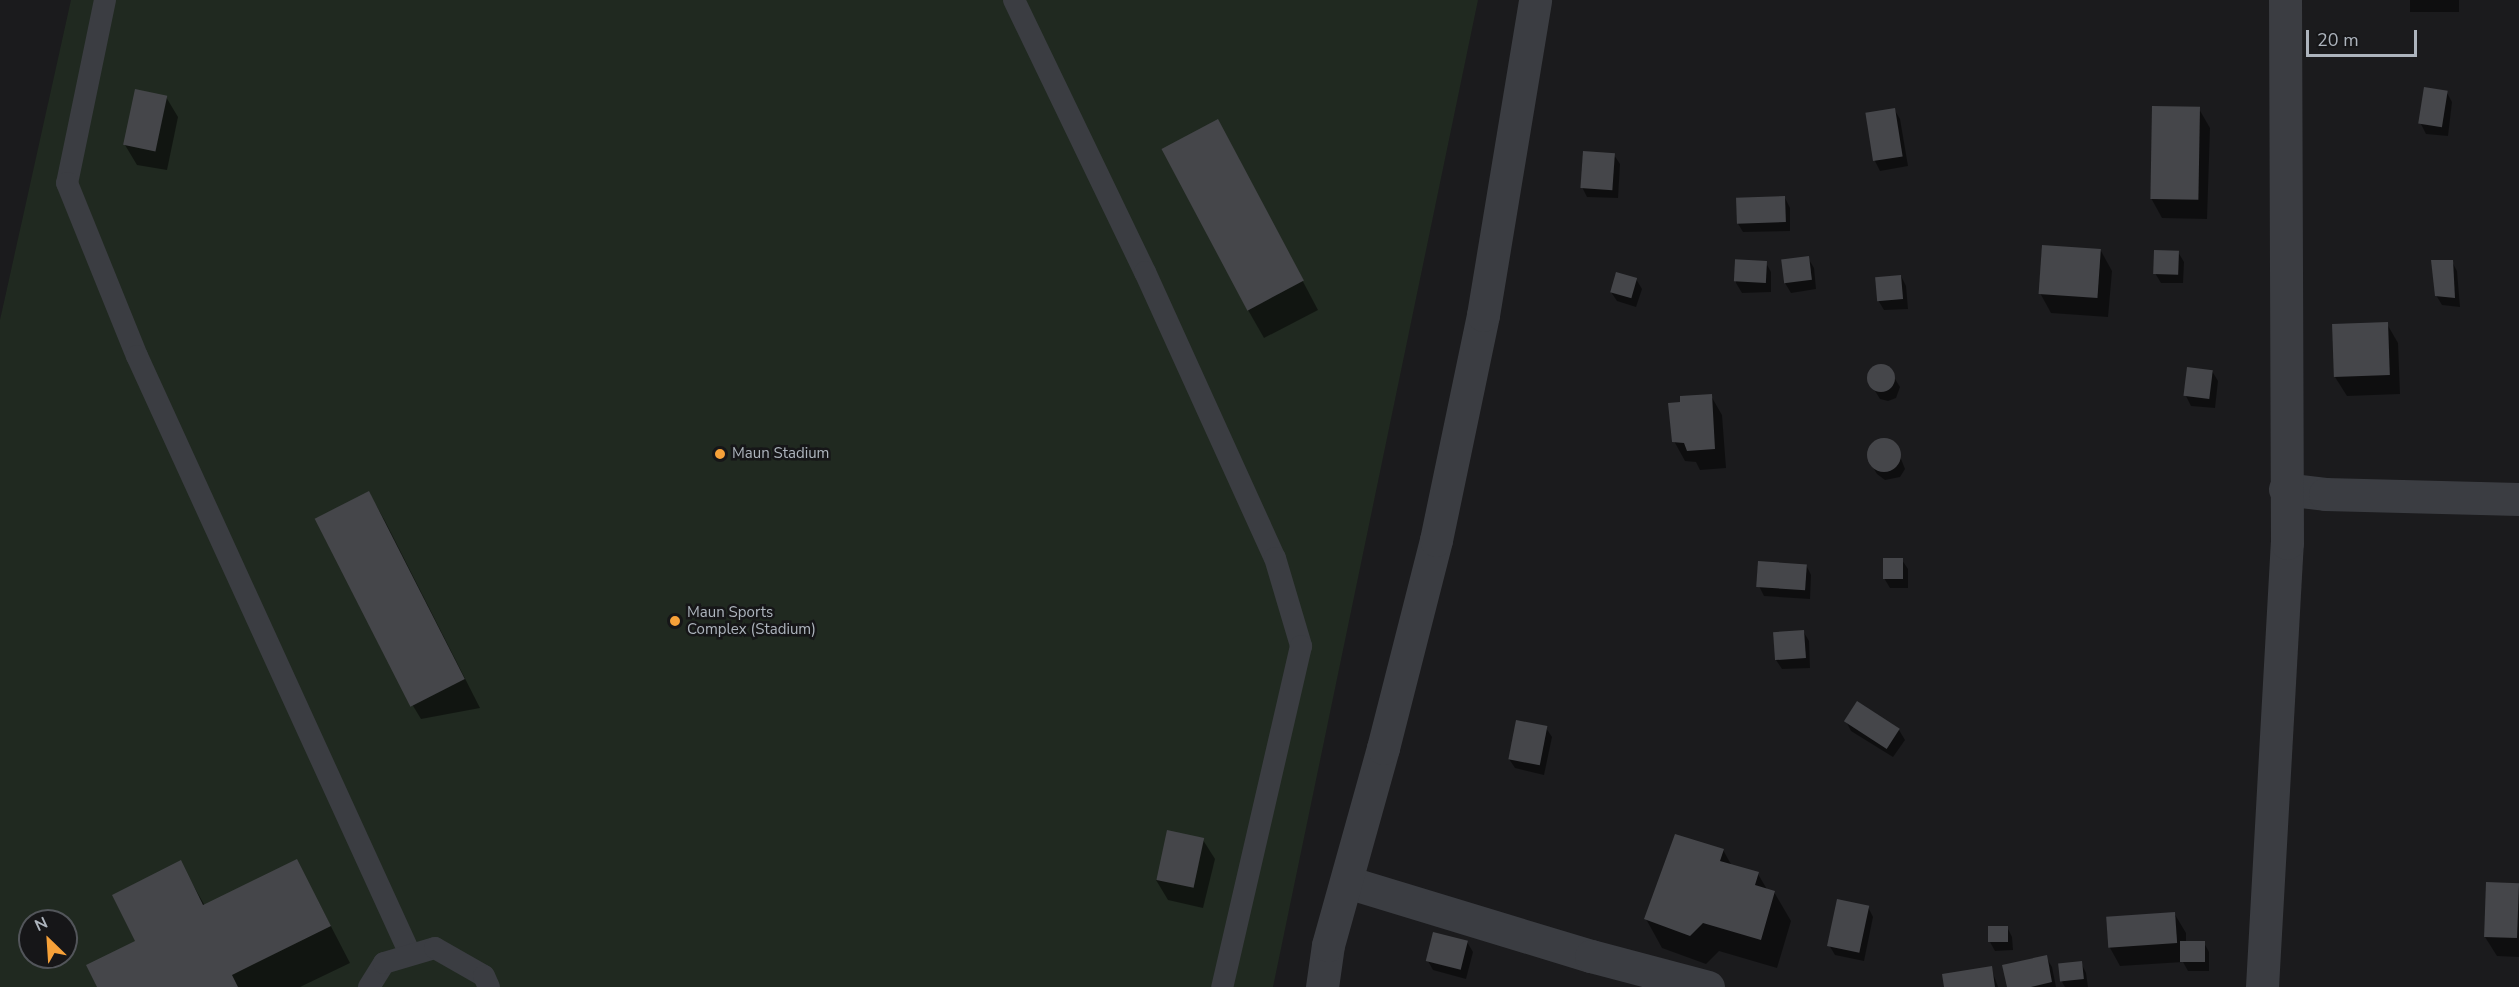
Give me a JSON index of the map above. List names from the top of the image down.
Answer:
{
  "places": ["Maun Stadium", "Maun Sports Complex (Stadium)"],
  "scale_bar": "20 m",
  "north": "top left"
}
